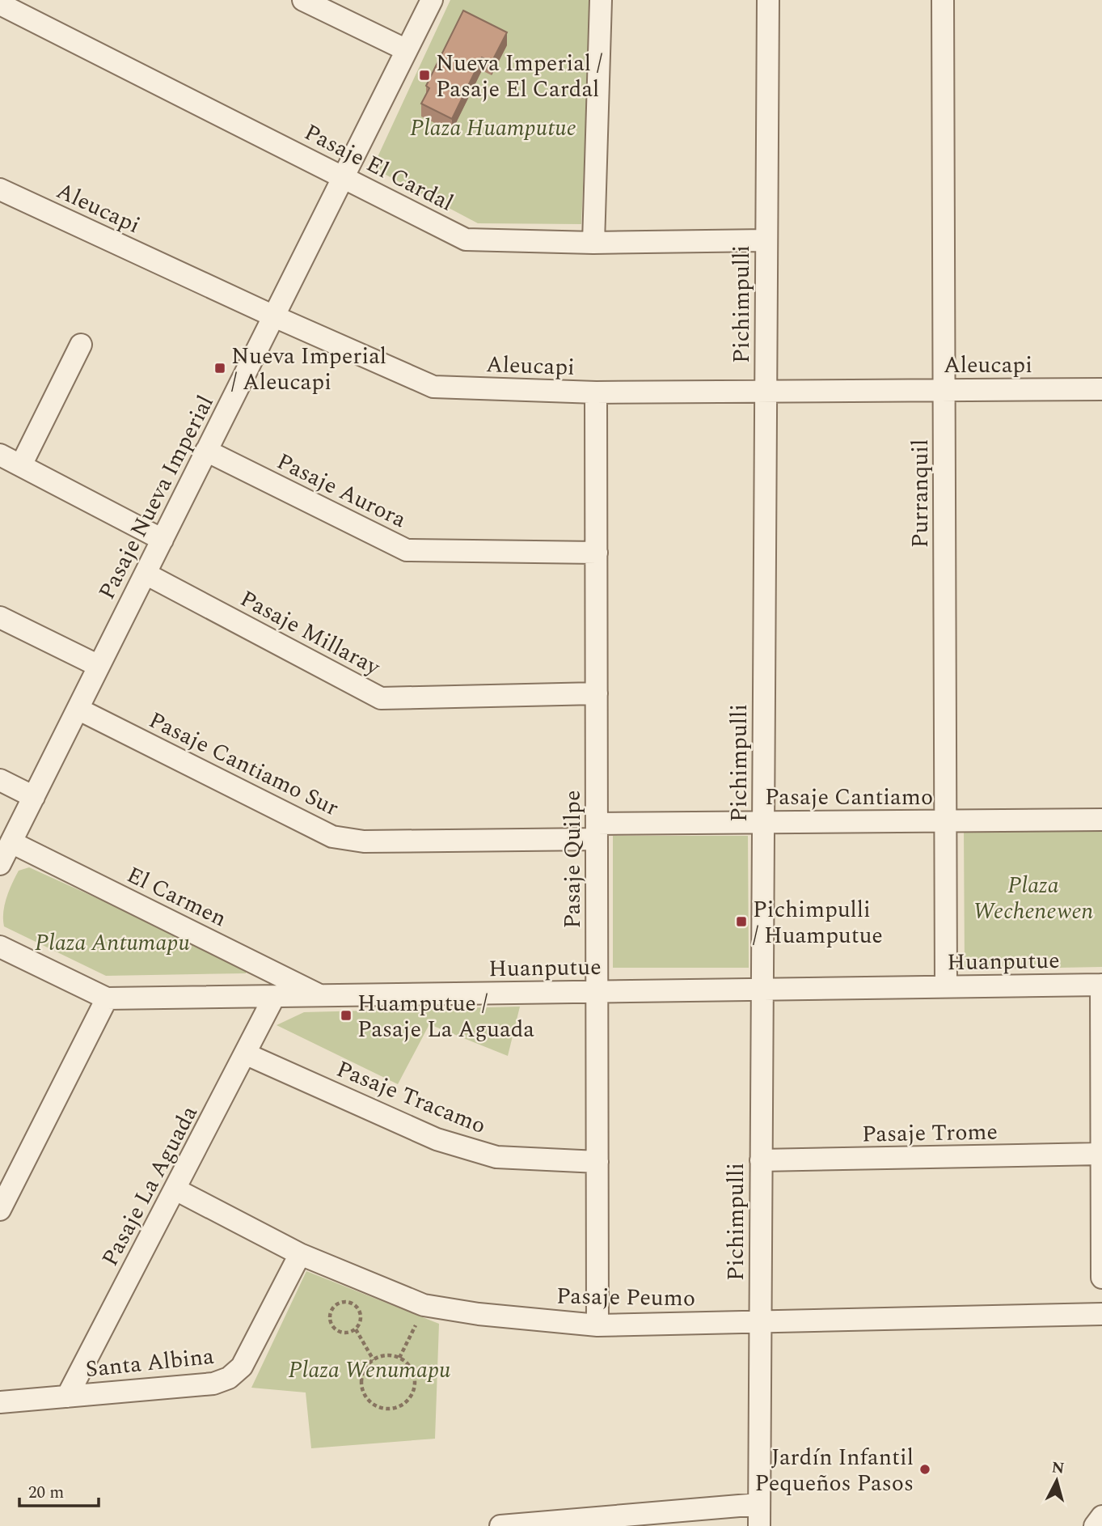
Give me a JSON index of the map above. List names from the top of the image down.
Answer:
{
  "streets": {
    "street": [
      "Pasaje El Cardal",
      "Aleucapi",
      "Pichimpulli",
      "Pasaje Aurora",
      "Purranquil",
      "Pasaje Nueva Imperial",
      "Pasaje Millaray",
      "Pasaje Cantiamo Sur",
      "Pasaje Cantiamo",
      "Pasaje Quilpe",
      "El Carmen",
      "Huanputue",
      "Pasaje Tracamo",
      "Pasaje Trome",
      "Pasaje La Aguada",
      "Pasaje Peumo",
      "Santa Albina"
    ]
  },
  "crossings": [
    ["Pasaje El Cardal", "Pichimpulli"],
    ["Pasaje El Cardal", "Pasaje Nueva Imperial"],
    ["Aleucapi", "Pichimpulli"],
    ["Aleucapi", "Purranquil"],
    ["Aleucapi", "Pasaje Nueva Imperial"],
    ["Aleucapi", "Pasaje Quilpe"],
    ["Pichimpulli", "Pasaje Cantiamo"],
    ["Pichimpulli", "Huanputue"],
    ["Pichimpulli", "Pasaje Trome"],
    ["Pichimpulli", "Pasaje Peumo"],
    ["Pasaje Aurora", "Pasaje Nueva Imperial"],
    ["Pasaje Aurora", "Pasaje Quilpe"],
    ["Purranquil", "Pasaje Cantiamo"],
    ["Purranquil", "Huanputue"],
    ["Pasaje Nueva Imperial", "Pasaje Millaray"],
    ["Pasaje Nueva Imperial", "Pasaje Cantiamo Sur"],
    ["Pasaje Nueva Imperial", "El Carmen"],
    ["Pasaje Millaray", "Pasaje Quilpe"],
    ["Pasaje Cantiamo Sur", "Pasaje Cantiamo"],
    ["Pasaje Cantiamo Sur", "Pasaje Quilpe"],
    ["Pasaje Cantiamo", "Pasaje Quilpe"],
    ["Pasaje Quilpe", "Huanputue"],
    ["Pasaje Quilpe", "Pasaje Tracamo"],
    ["Pasaje Quilpe", "Pasaje Peumo"],
    ["El Carmen", "Huanputue"],
    ["Huanputue", "Pasaje La Aguada"],
    ["Pasaje Tracamo", "Pasaje La Aguada"],
    ["Pasaje La Aguada", "Pasaje Peumo"],
    ["Pasaje La Aguada", "Santa Albina"],
    ["Pasaje Peumo", "Santa Albina"]
  ],
  "parks": [
    "Plaza Huamputue",
    "Plaza Wechenewen",
    "Plaza Antumapu",
    "Plaza Wenumapu"
  ],
  "places": {
    "transit": [
      "Nueva Imperial / Pasaje El Cardal",
      "Nueva Imperial / Aleucapi",
      "Pichimpulli / Huamputue",
      "Huamputue / Pasaje La Aguada"
    ],
    "other": ["Jardín Infantil Pequeños Pasos"]
  },
  "scale_bar": "20 m",
  "north": "top"
}
